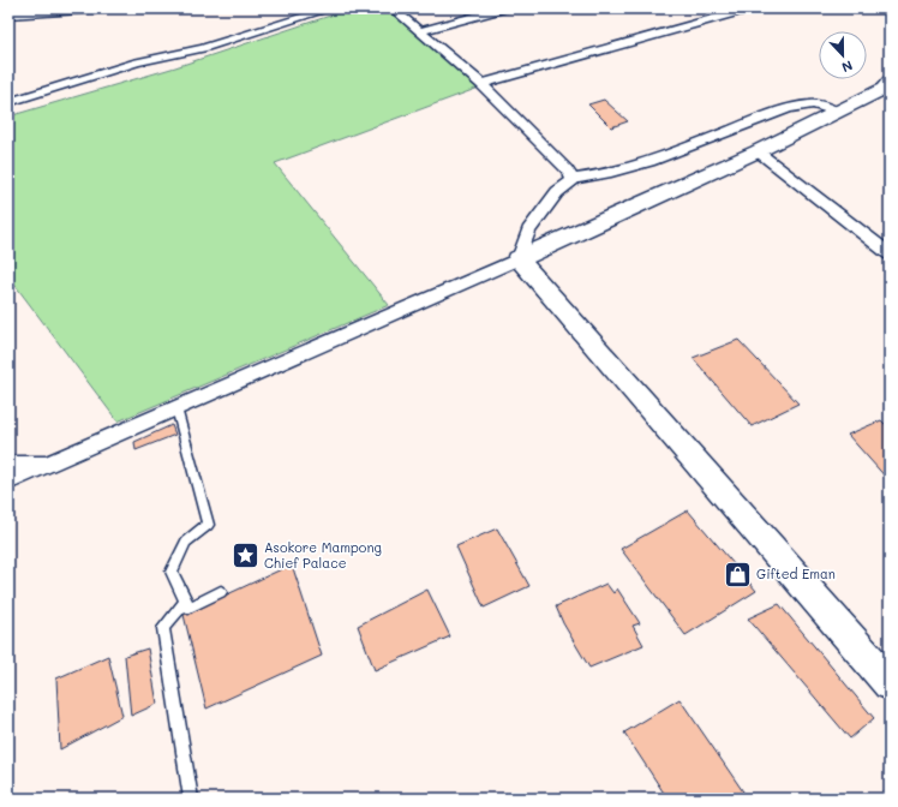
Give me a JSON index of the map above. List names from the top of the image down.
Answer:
{
  "places": {
    "place": ["Asokore Mampong Chief Palace"],
    "shop": ["Gifted Eman"]
  },
  "north": "bottom"
}
